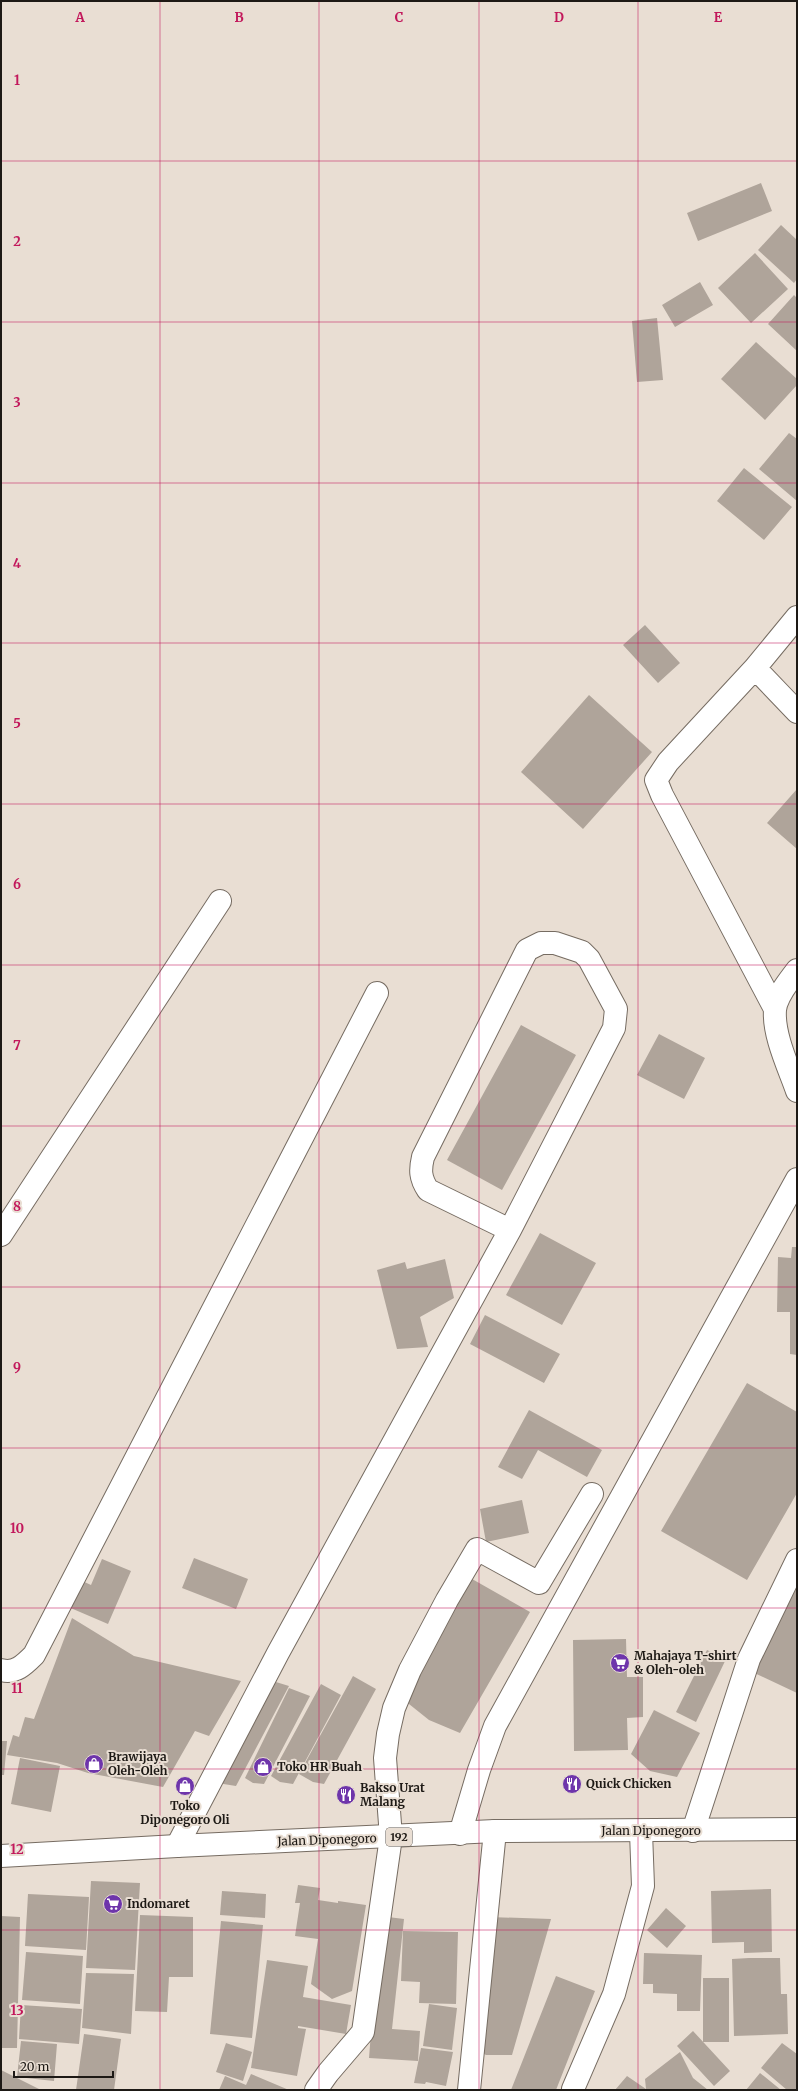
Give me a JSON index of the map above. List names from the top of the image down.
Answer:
{
  "streets": {
    "street": ["Jalan Diponegoro", "192"]
  },
  "places": {
    "supermarket": ["Mahajaya T-shirt & Oleh-oleh", "Indomaret"],
    "shop": ["Brawijaya Oleh-Oleh", "Toko HR Buah", "Toko Diponegoro Oli"],
    "restaurant": ["Quick Chicken", "Bakso Urat Malang"]
  },
  "scale_bar": "20 m",
  "grid": {
    "columns": [
      "A",
      "B",
      "C",
      "D",
      "E"
    ],
    "rows": [
      "1",
      "2",
      "3",
      "4",
      "5",
      "6",
      "7",
      "8",
      "9",
      "10",
      "11",
      "12",
      "13"
    ]
  }
}
